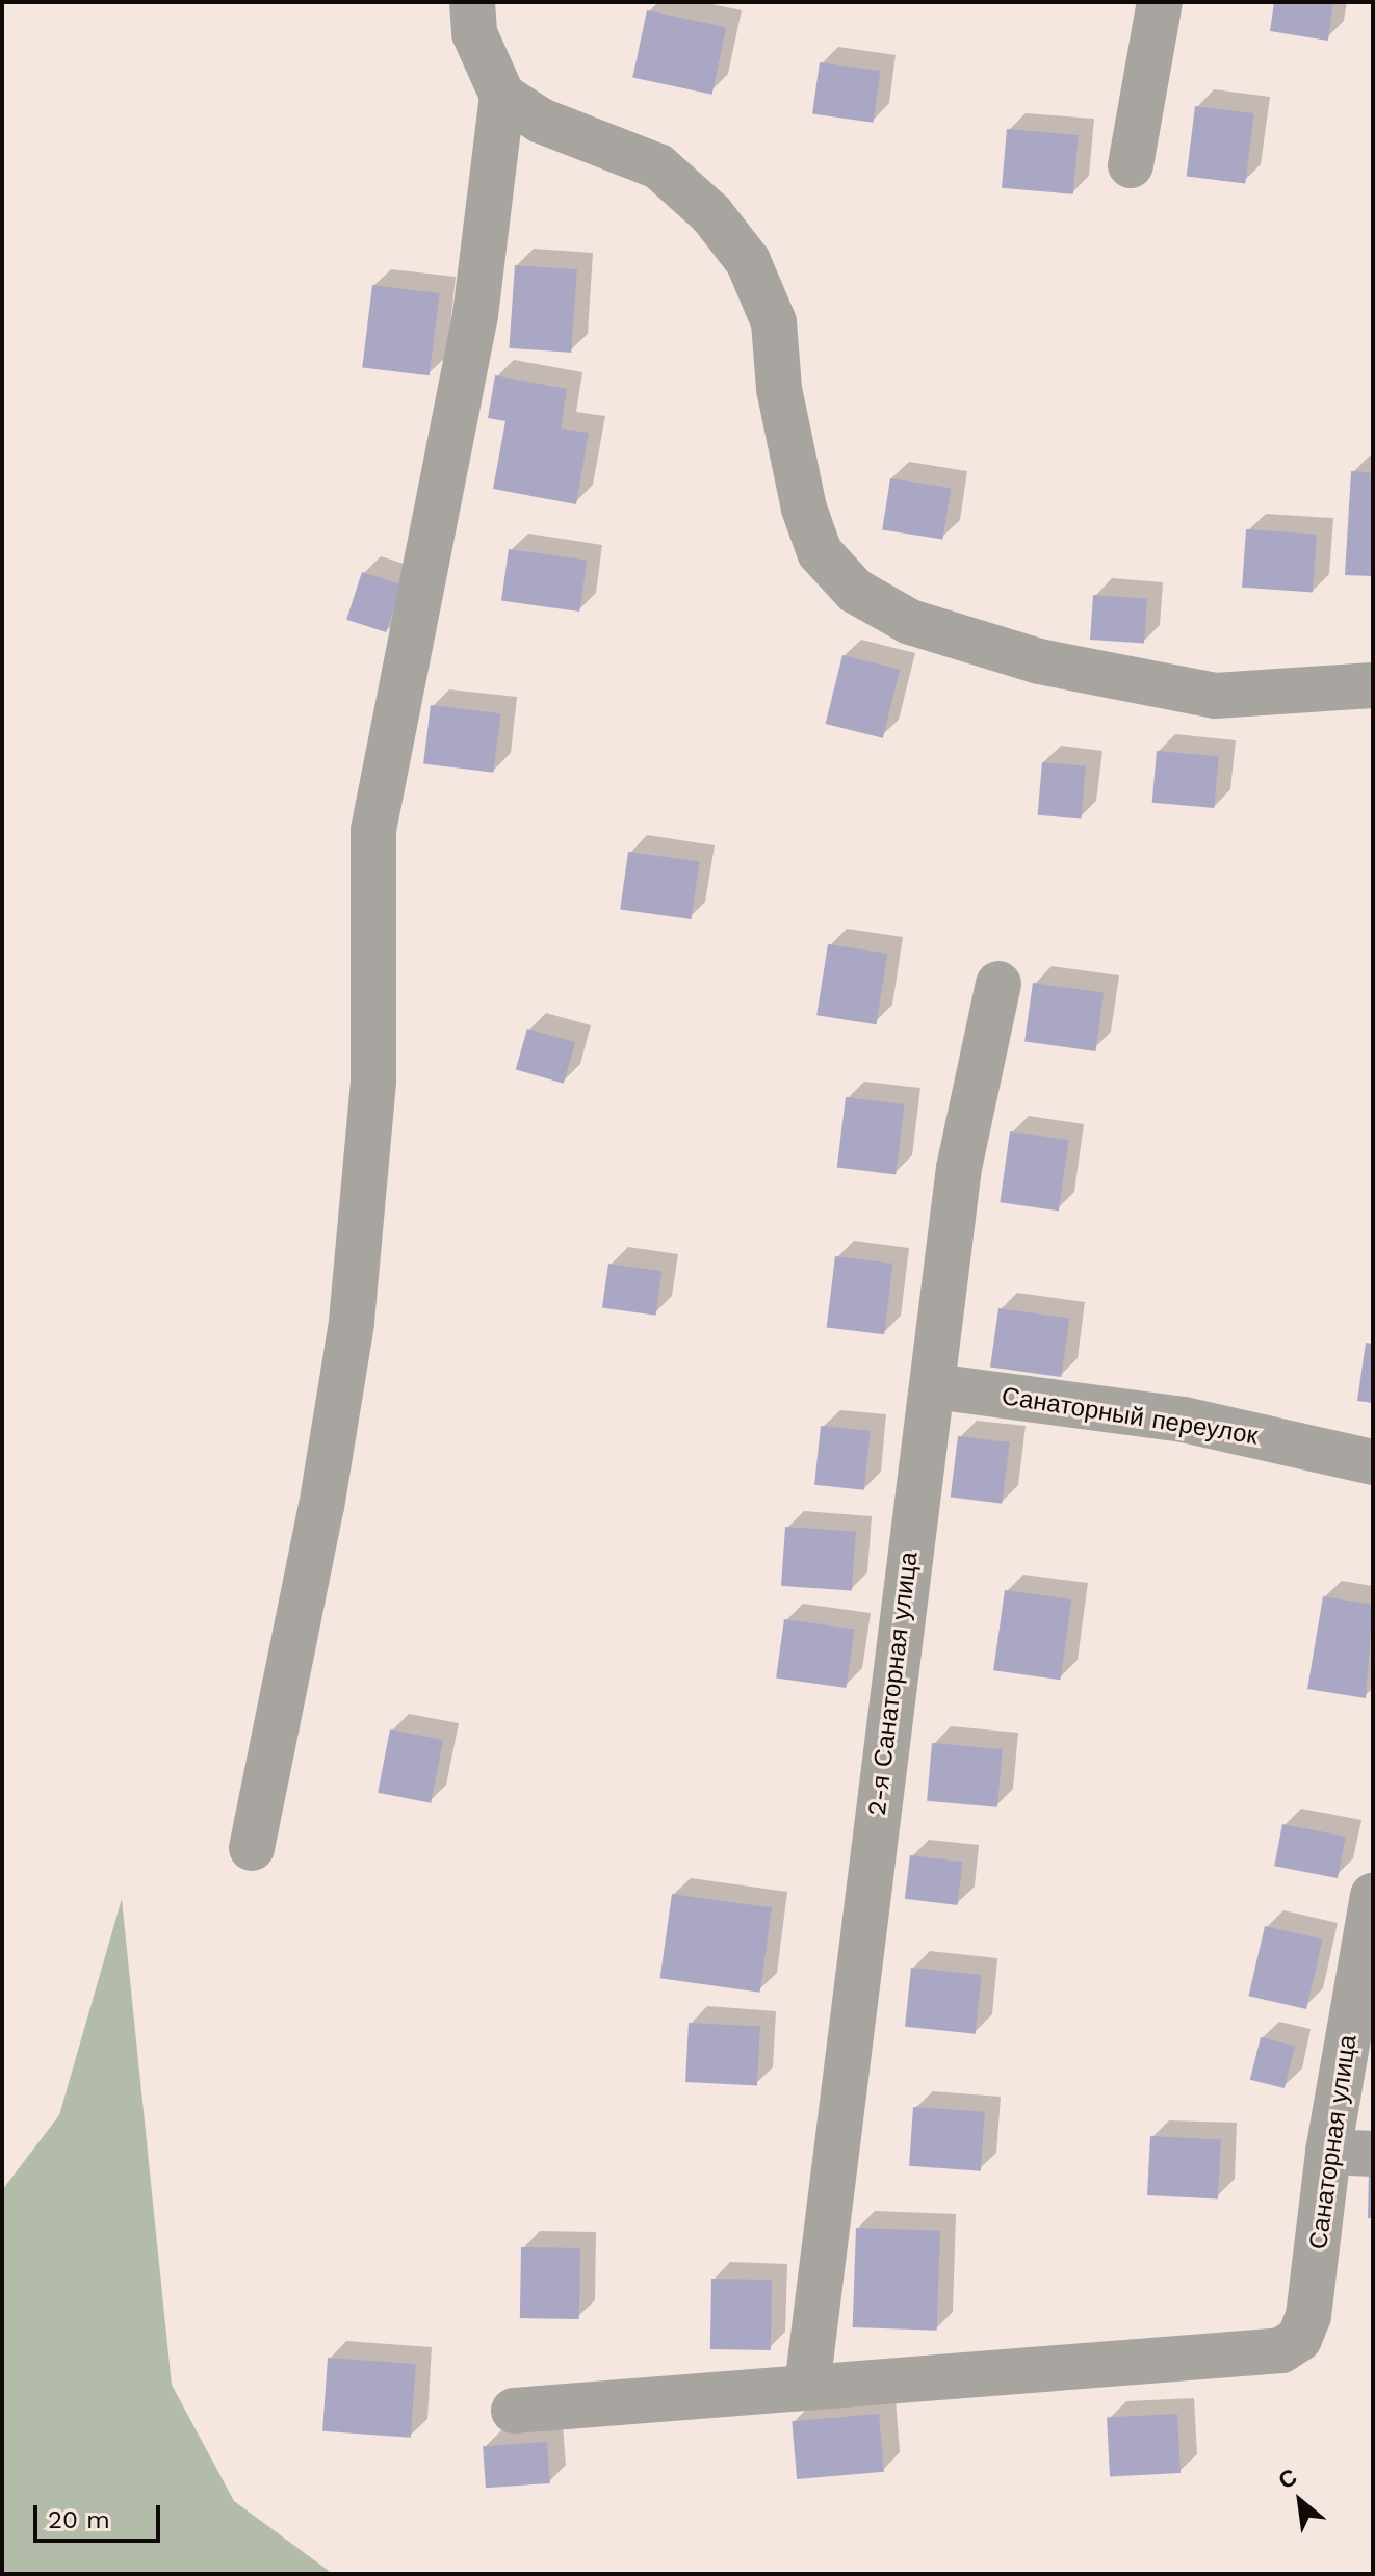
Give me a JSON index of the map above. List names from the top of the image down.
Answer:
{
  "streets": {
    "street": ["Санаторный переулок", "2-я Санаторная улица", "Санаторная улица"]
  },
  "crossings": [
    ["Санаторный переулок", "2-я Санаторная улица"],
    ["2-я Санаторная улица", "Санаторная улица"]
  ],
  "scale_bar": "20 m",
  "north": "top left"
}
